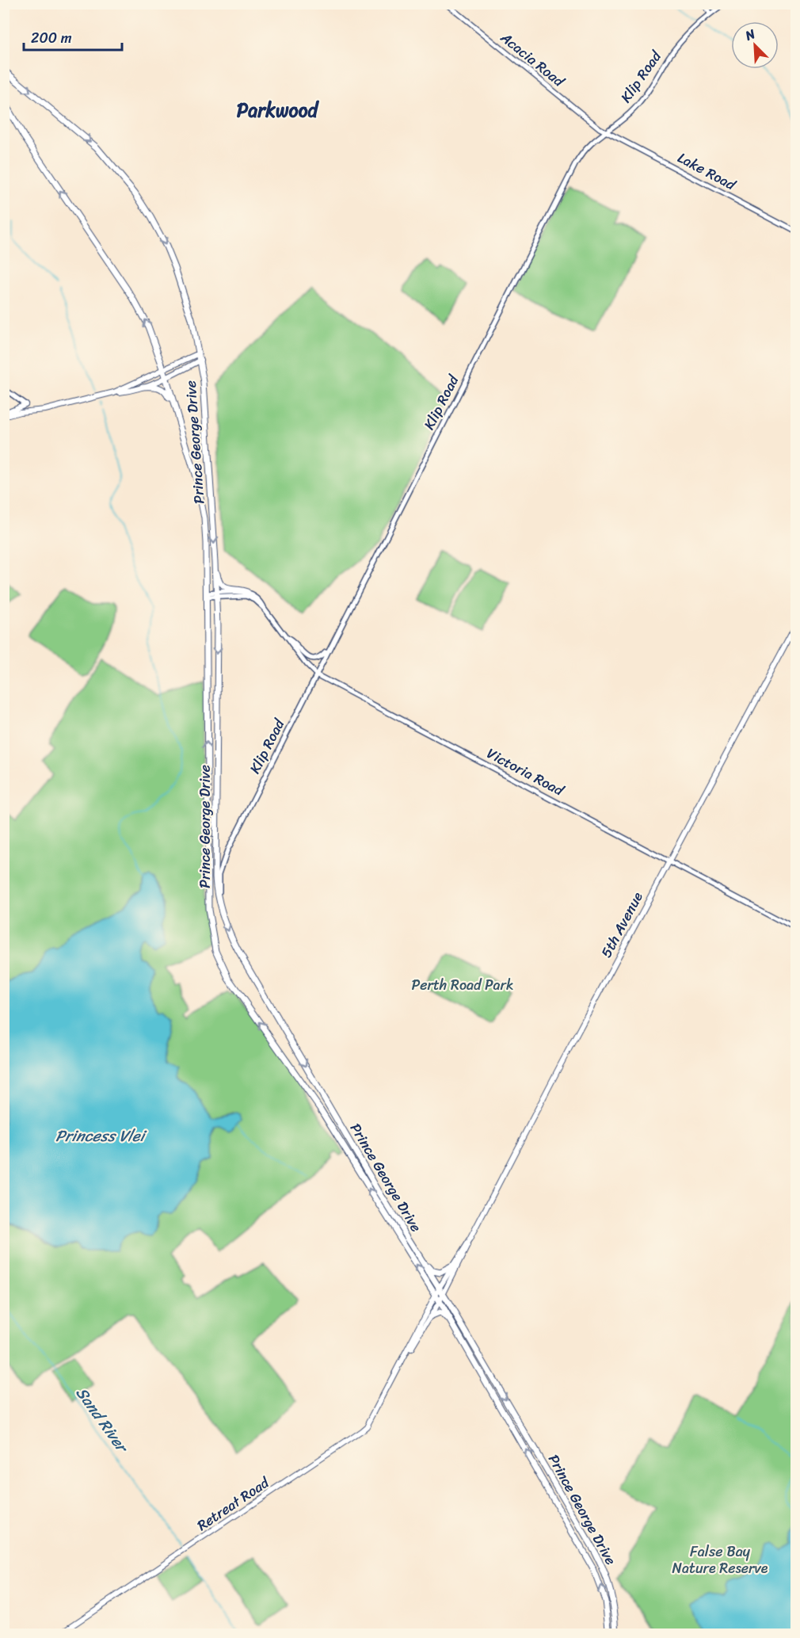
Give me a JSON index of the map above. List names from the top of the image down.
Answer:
{
  "streets": {
    "main road": ["Prince George Drive", "5th Avenue", "Retreat Road"],
    "street": [
      "Acacia Road",
      "Klip Road",
      "Lake Road",
      "Victoria Road"
    ]
  },
  "crossings": [
    ["Acacia Road", "Klip Road"],
    ["Acacia Road", "Lake Road"],
    ["Klip Road", "Lake Road"],
    ["Klip Road", "Prince George Drive"],
    ["Klip Road", "Victoria Road"],
    ["Prince George Drive", "Victoria Road"],
    ["Prince George Drive", "5th Avenue"],
    ["Prince George Drive", "Retreat Road"],
    ["Victoria Road", "5th Avenue"],
    ["5th Avenue", "Retreat Road"]
  ],
  "districts": ["Parkwood"],
  "water": ["Princess Vlei", "Sand River"],
  "parks": ["Perth Road Park", "False Bay Nature Reserve"],
  "scale_bar": "200 m",
  "north": "top left"
}
